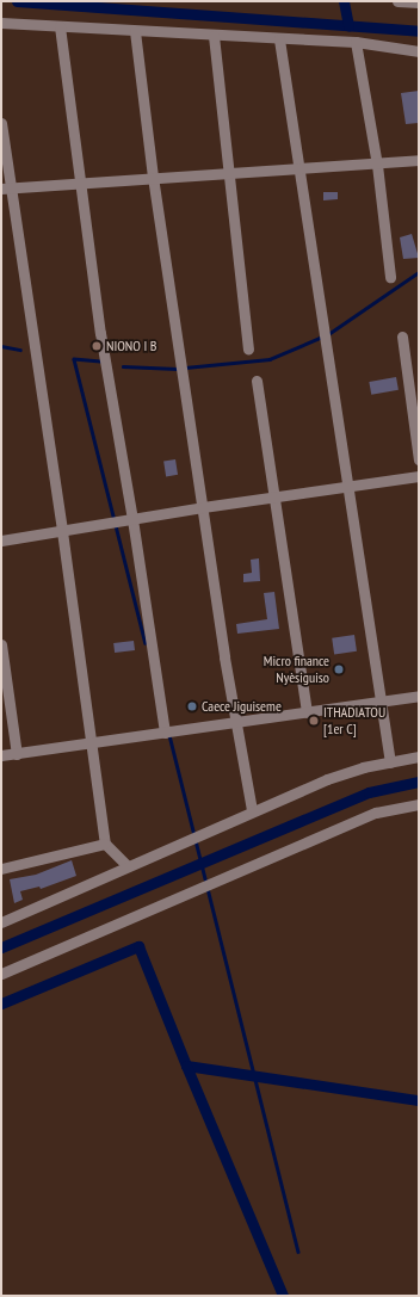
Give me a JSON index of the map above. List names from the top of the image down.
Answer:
{
  "places": [
    "NIONO I B",
    "Micro finance Nyèsiguiso",
    "Caece Jiguiseme",
    "ITHADIATOU [1er C]"
  ]
}
